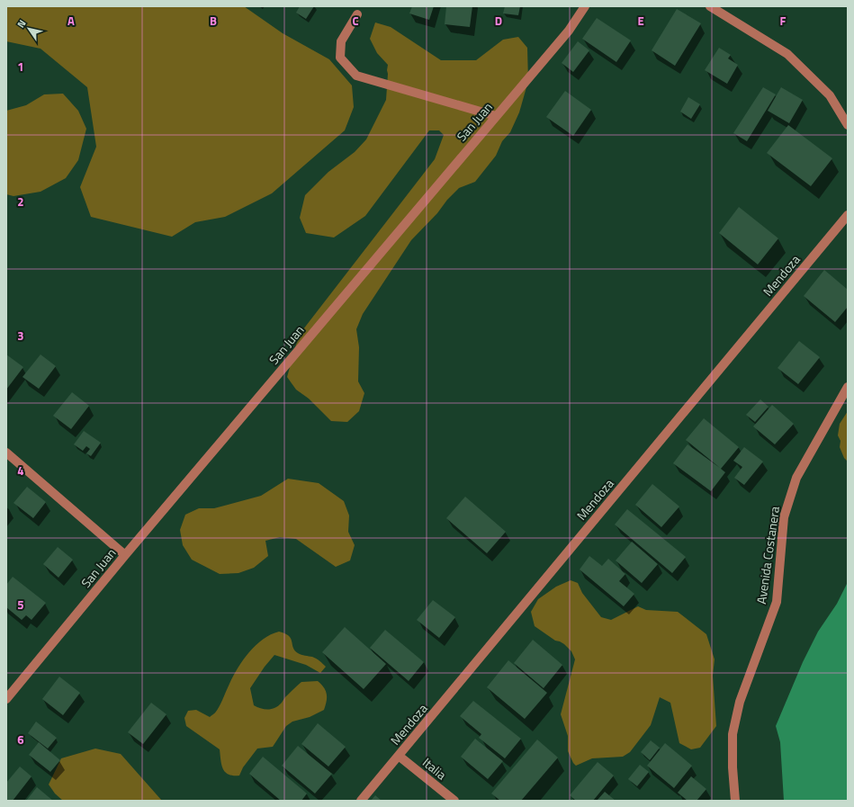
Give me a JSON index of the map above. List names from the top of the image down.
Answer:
{
  "streets": {
    "street": [
      "San Juan",
      "Mendoza",
      "Avenida Costanera",
      "Italia"
    ]
  },
  "crossings": [
    ["Mendoza", "Italia"]
  ],
  "north": "top left",
  "grid": {
    "columns": [
      "A",
      "B",
      "C",
      "D",
      "E",
      "F"
    ],
    "rows": [
      "1",
      "2",
      "3",
      "4",
      "5",
      "6"
    ]
  }
}
